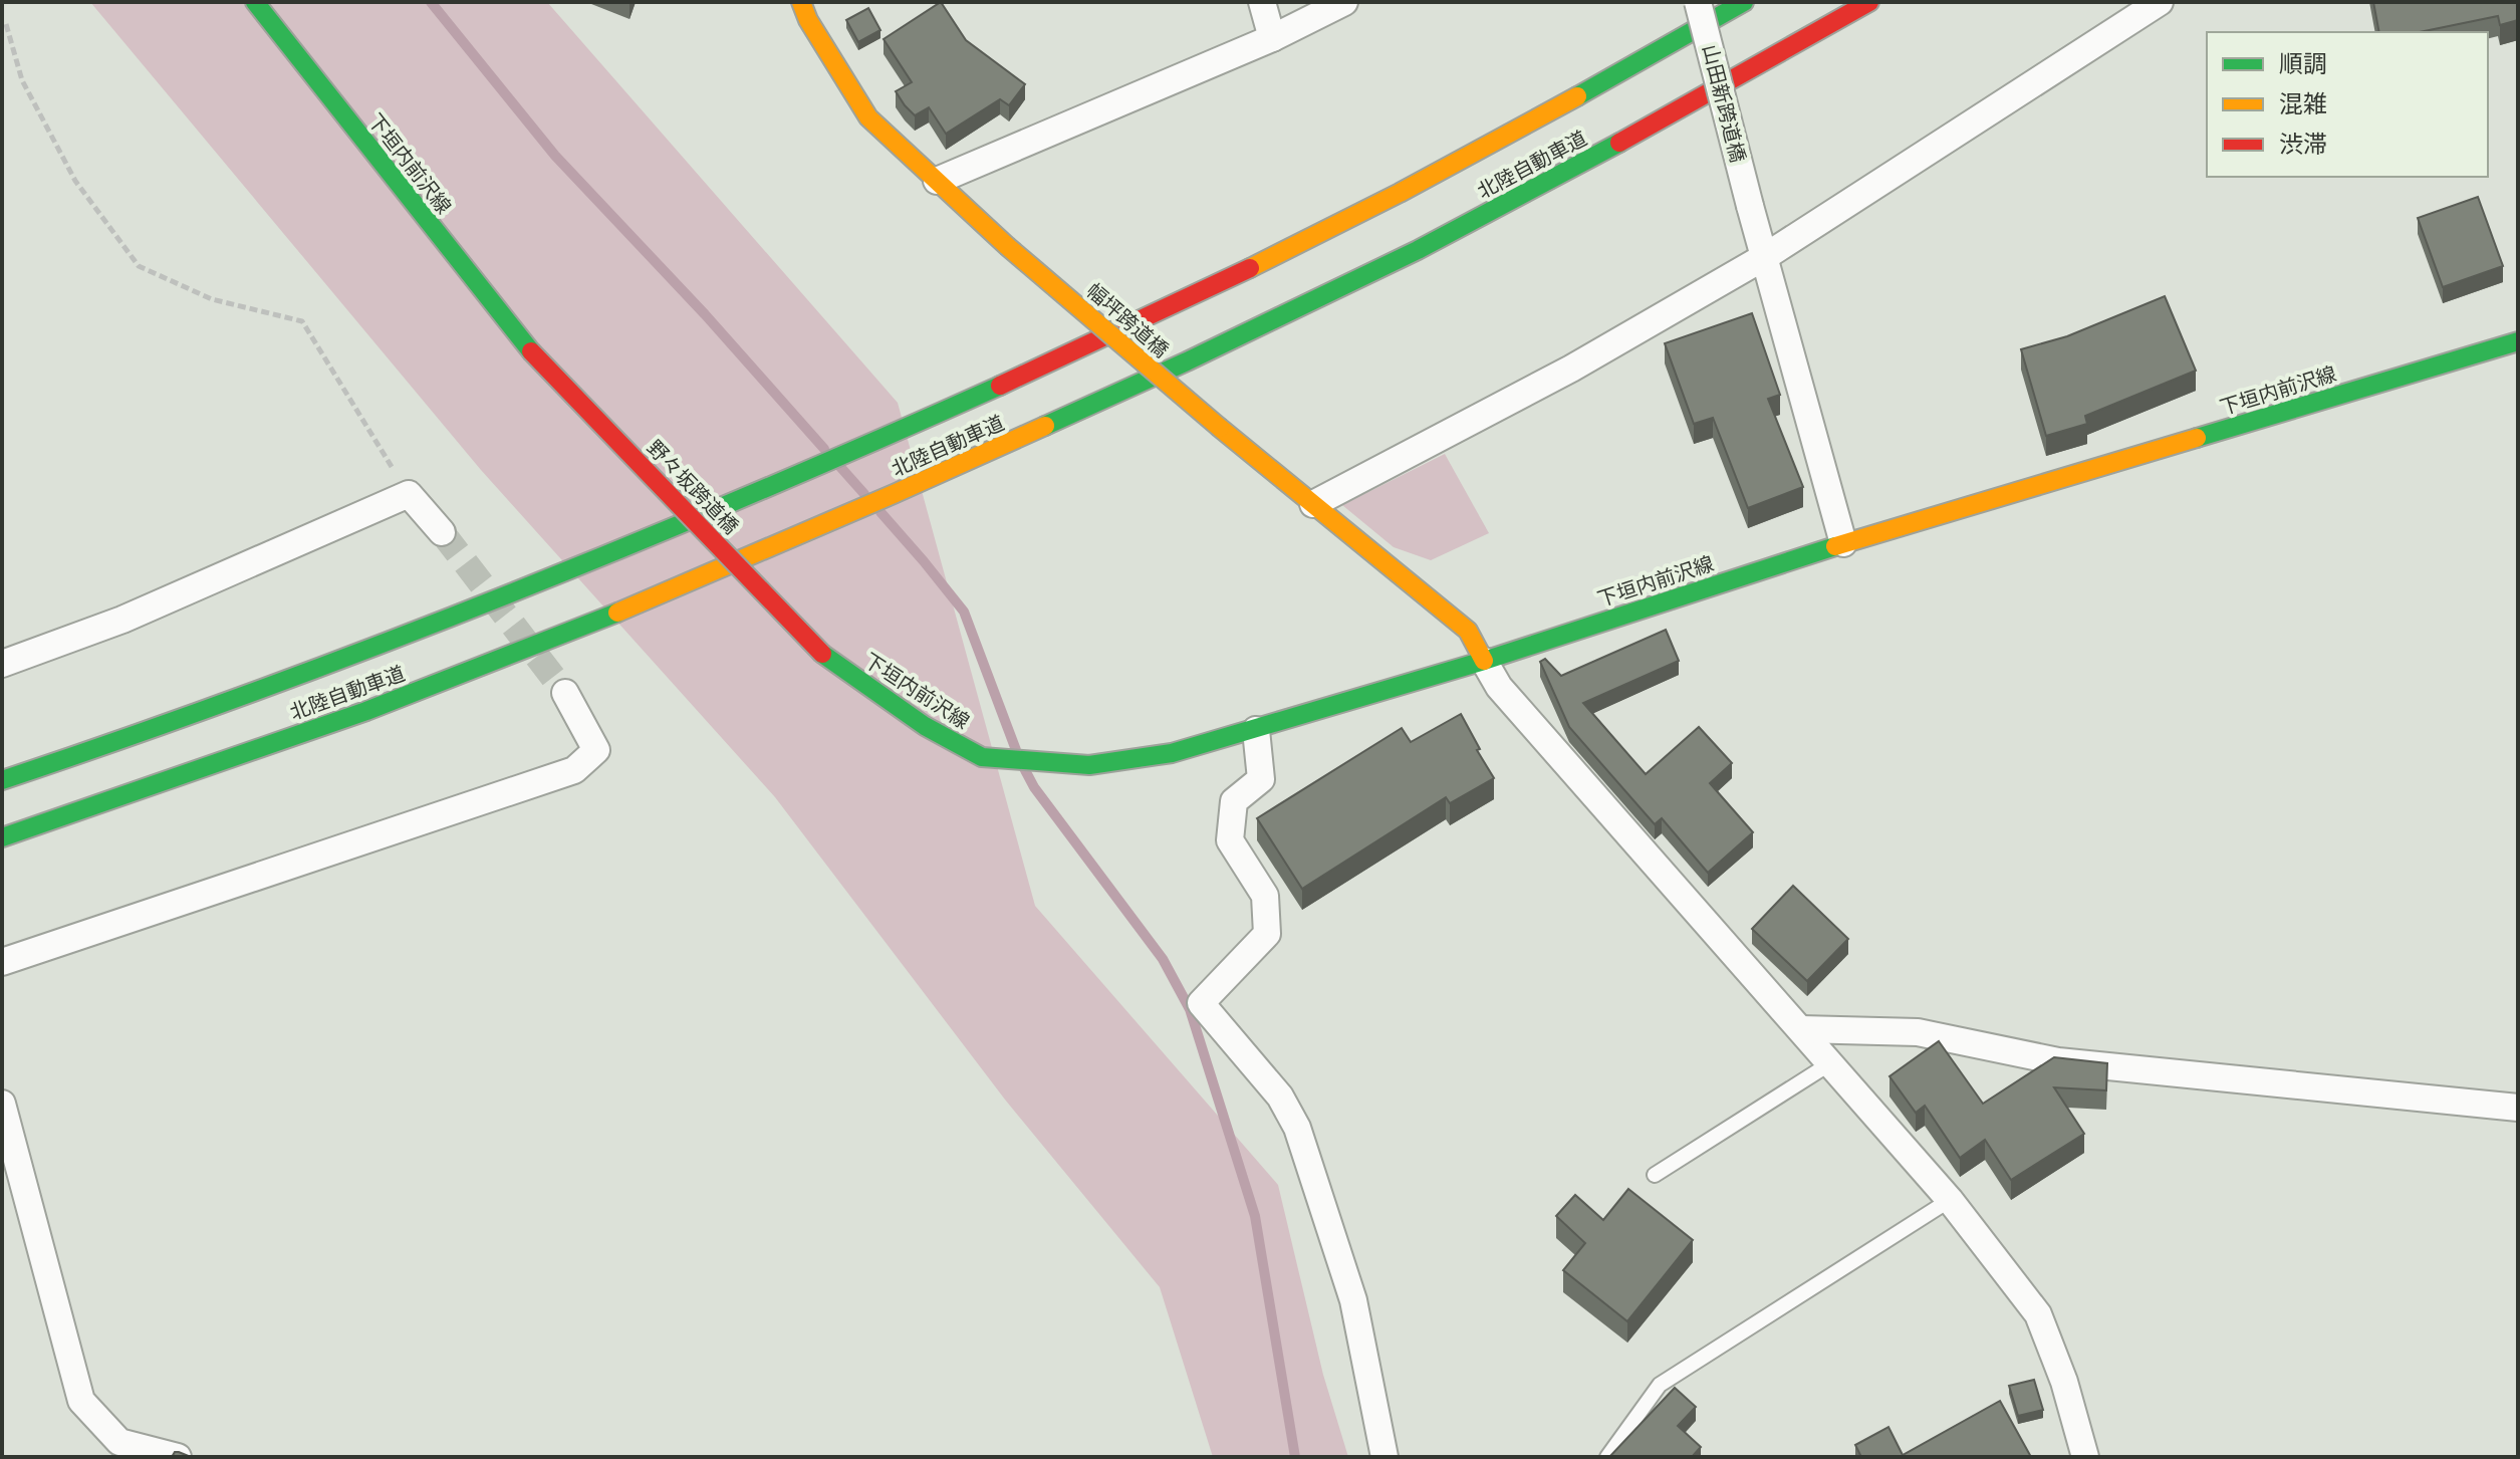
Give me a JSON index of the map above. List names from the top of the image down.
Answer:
{
  "streets": {
    "main road": [
      "下垣内前沢線",
      "北陸自動車道",
      "幅坪跨道橋",
      "野々坂跨道橋"
    ],
    "street": ["山田新跨道橋"]
  },
  "crossings": [
    ["山田新跨道橋", "下垣内前沢線"],
    ["下垣内前沢線", "幅坪跨道橋"],
    ["下垣内前沢線", "野々坂跨道橋"]
  ],
  "legend": ["順調", "混雑", "渋滞"]
}
